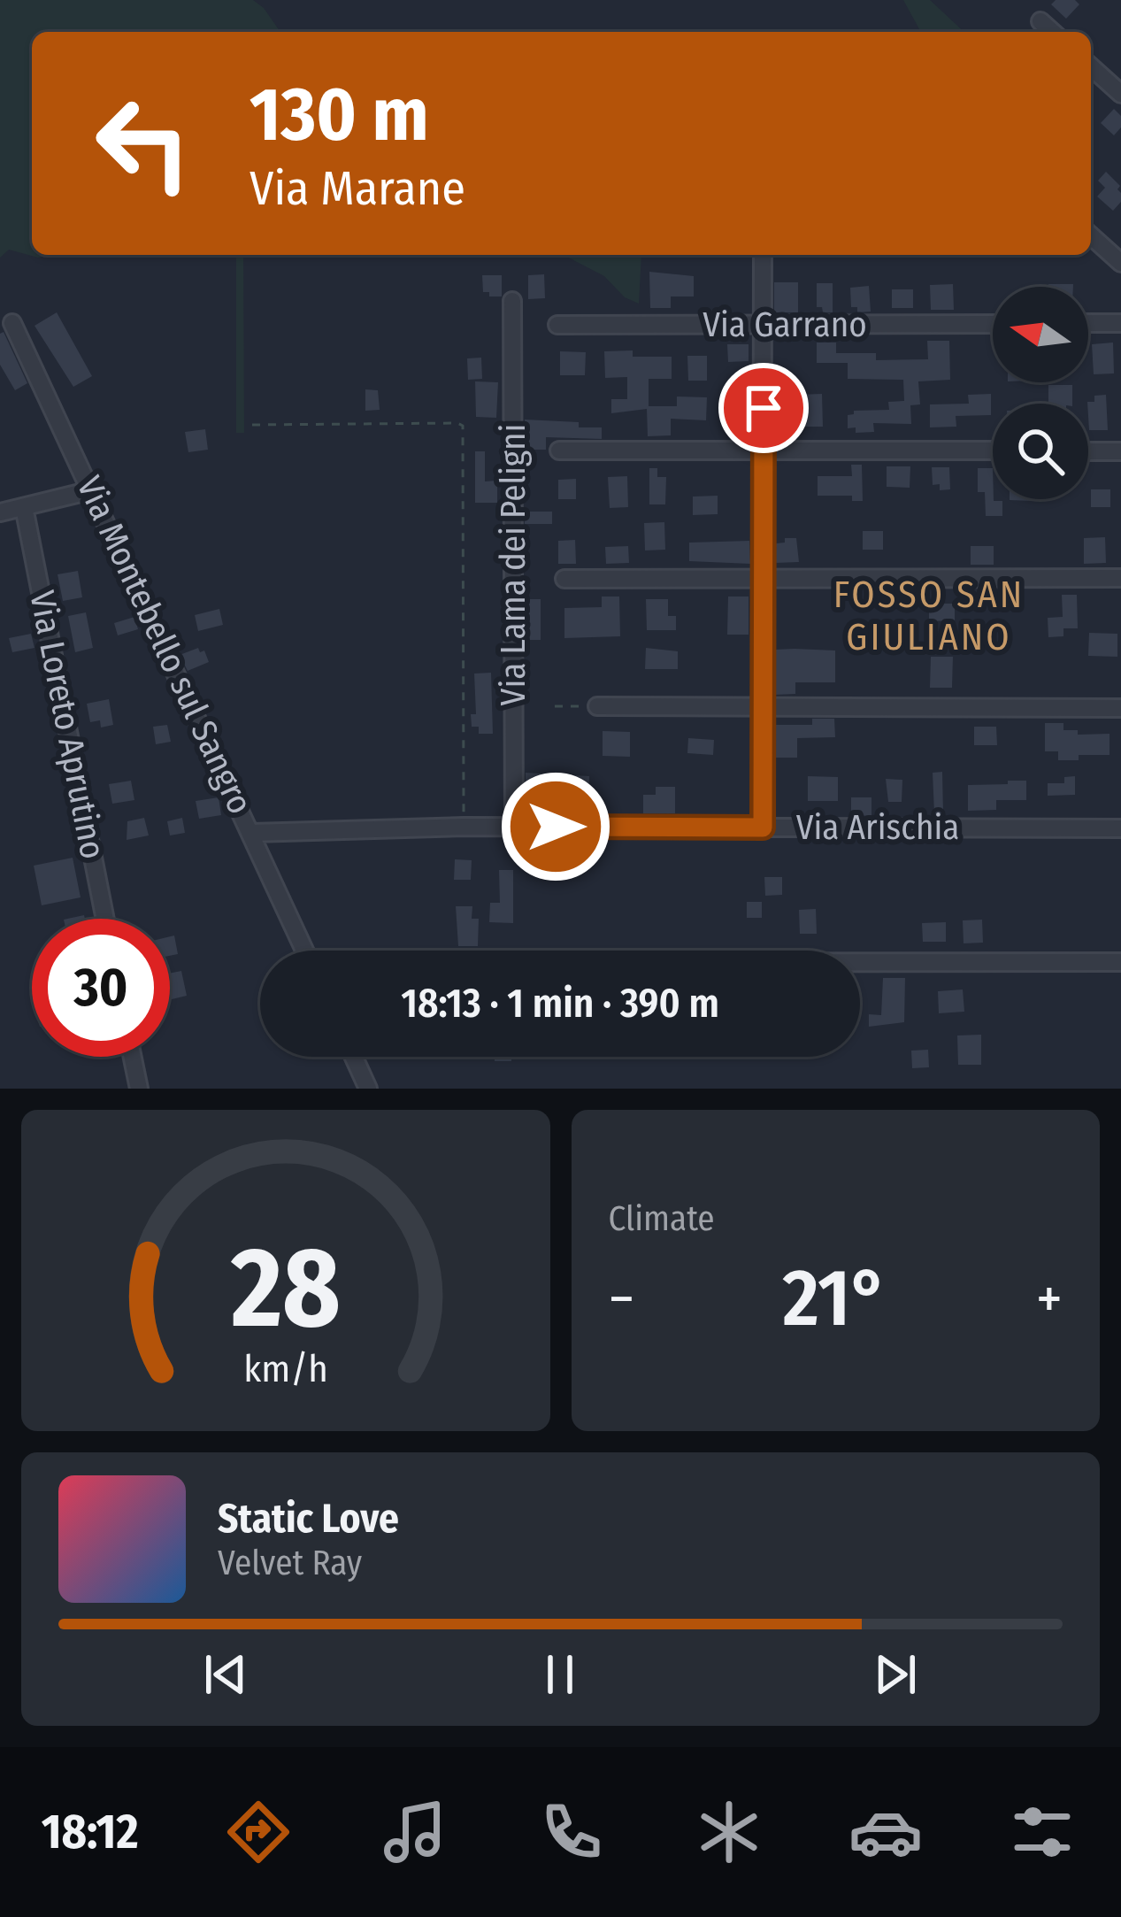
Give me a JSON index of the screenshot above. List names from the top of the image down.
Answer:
{
  "streets": {
    "street": [
      "Via Garrano",
      "Via Lama dei Peligni",
      "Via Montebello sul Sangro",
      "Via Loreto Aprutino",
      "Via Arischia"
    ]
  },
  "crossings": [
    ["Via Lama dei Peligni", "Via Arischia"],
    ["Via Montebello sul Sangro", "Via Arischia"]
  ],
  "districts": ["FOSSO SAN GIULIANO"],
  "north": "left",
  "page": {
    "turn": ["130 m", "Via Marane"],
    "limit": "30",
    "trip": "18:13 · 1 min · 390 m",
    "tile": "Climate",
    "heat": ["−", "21°", "+"],
    "song": ["Static Love", "Velvet Ray"],
    "tabs": "18:12",
    "gauge": ["28", "km/h"]
  }
}
